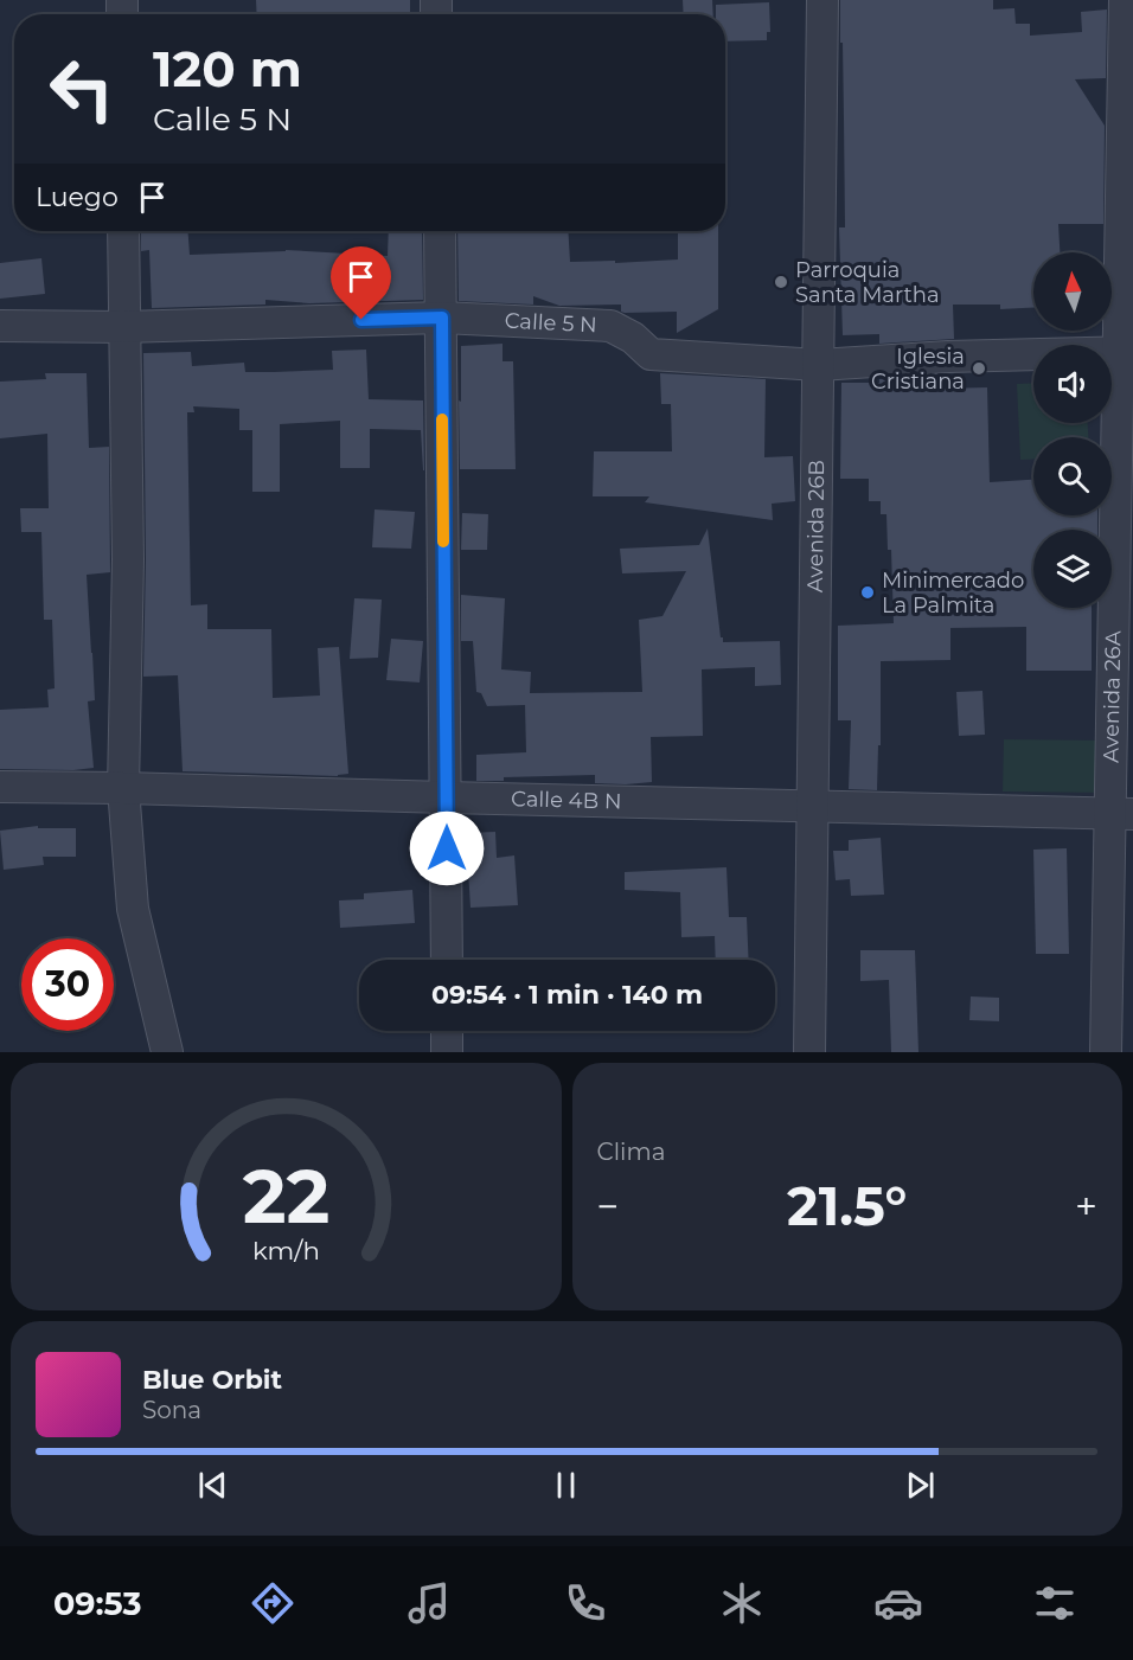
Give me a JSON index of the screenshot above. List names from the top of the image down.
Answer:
{
  "streets": {
    "street": [
      "Calle 5 N",
      "Avenida 26B",
      "Avenida 26A",
      "Calle 4B N"
    ]
  },
  "crossings": [
    ["Calle 5 N", "Avenida 26B"],
    ["Calle 5 N", "Avenida 26A"],
    ["Avenida 26B", "Calle 4B N"],
    ["Avenida 26A", "Calle 4B N"]
  ],
  "places": ["Parroquia Santa Martha", "Iglesia Cristiana", "Minimercado La Palmita"],
  "north": "top",
  "page": {
    "turn": ["120 m", "Calle 5 N"],
    "then": "Luego",
    "limit": "30",
    "trip": "09:54 · 1 min · 140 m",
    "tile": "Clima",
    "heat": ["−", "21.5°", "+"],
    "song": ["Blue Orbit", "Sona"],
    "tabs": "09:53",
    "gauge": ["22", "km/h"]
  }
}
